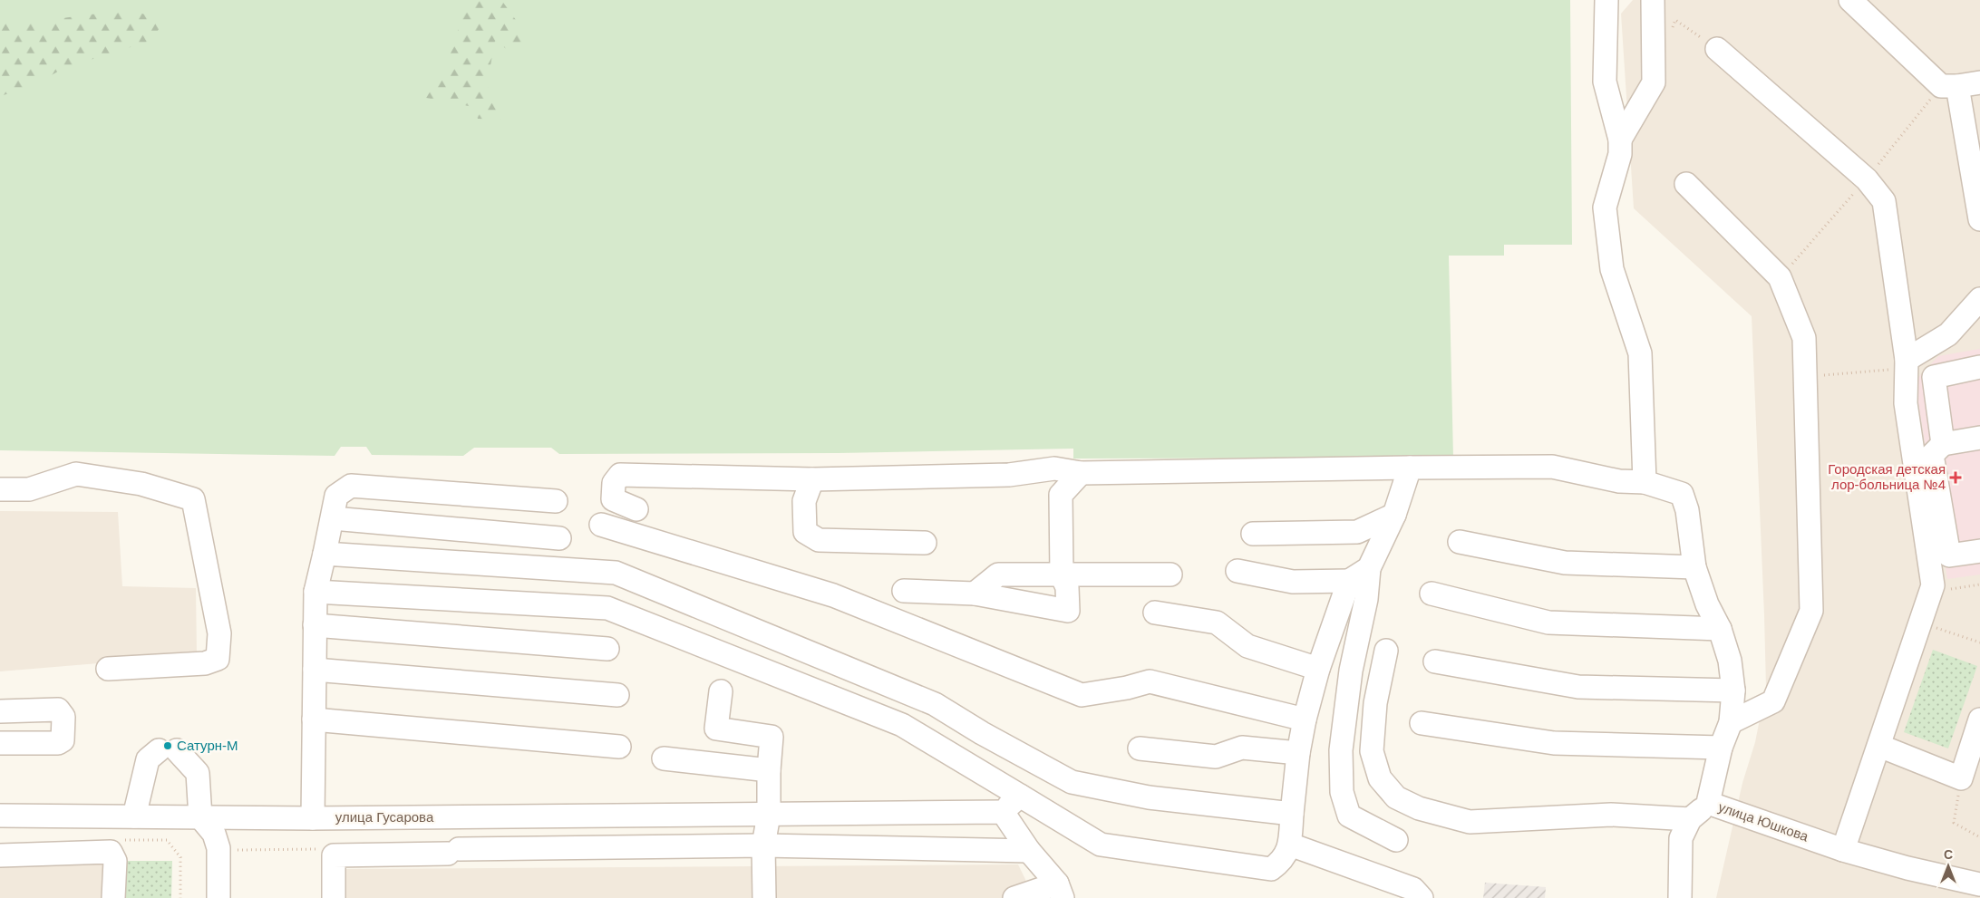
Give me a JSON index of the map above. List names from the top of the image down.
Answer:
{
  "streets": {
    "street": ["улица Гусарова", "улица Юшкова"]
  },
  "places": {
    "health": ["Городская детская лор-больница №4"],
    "other": ["Сатурн-М"]
  },
  "north": "top"
}
